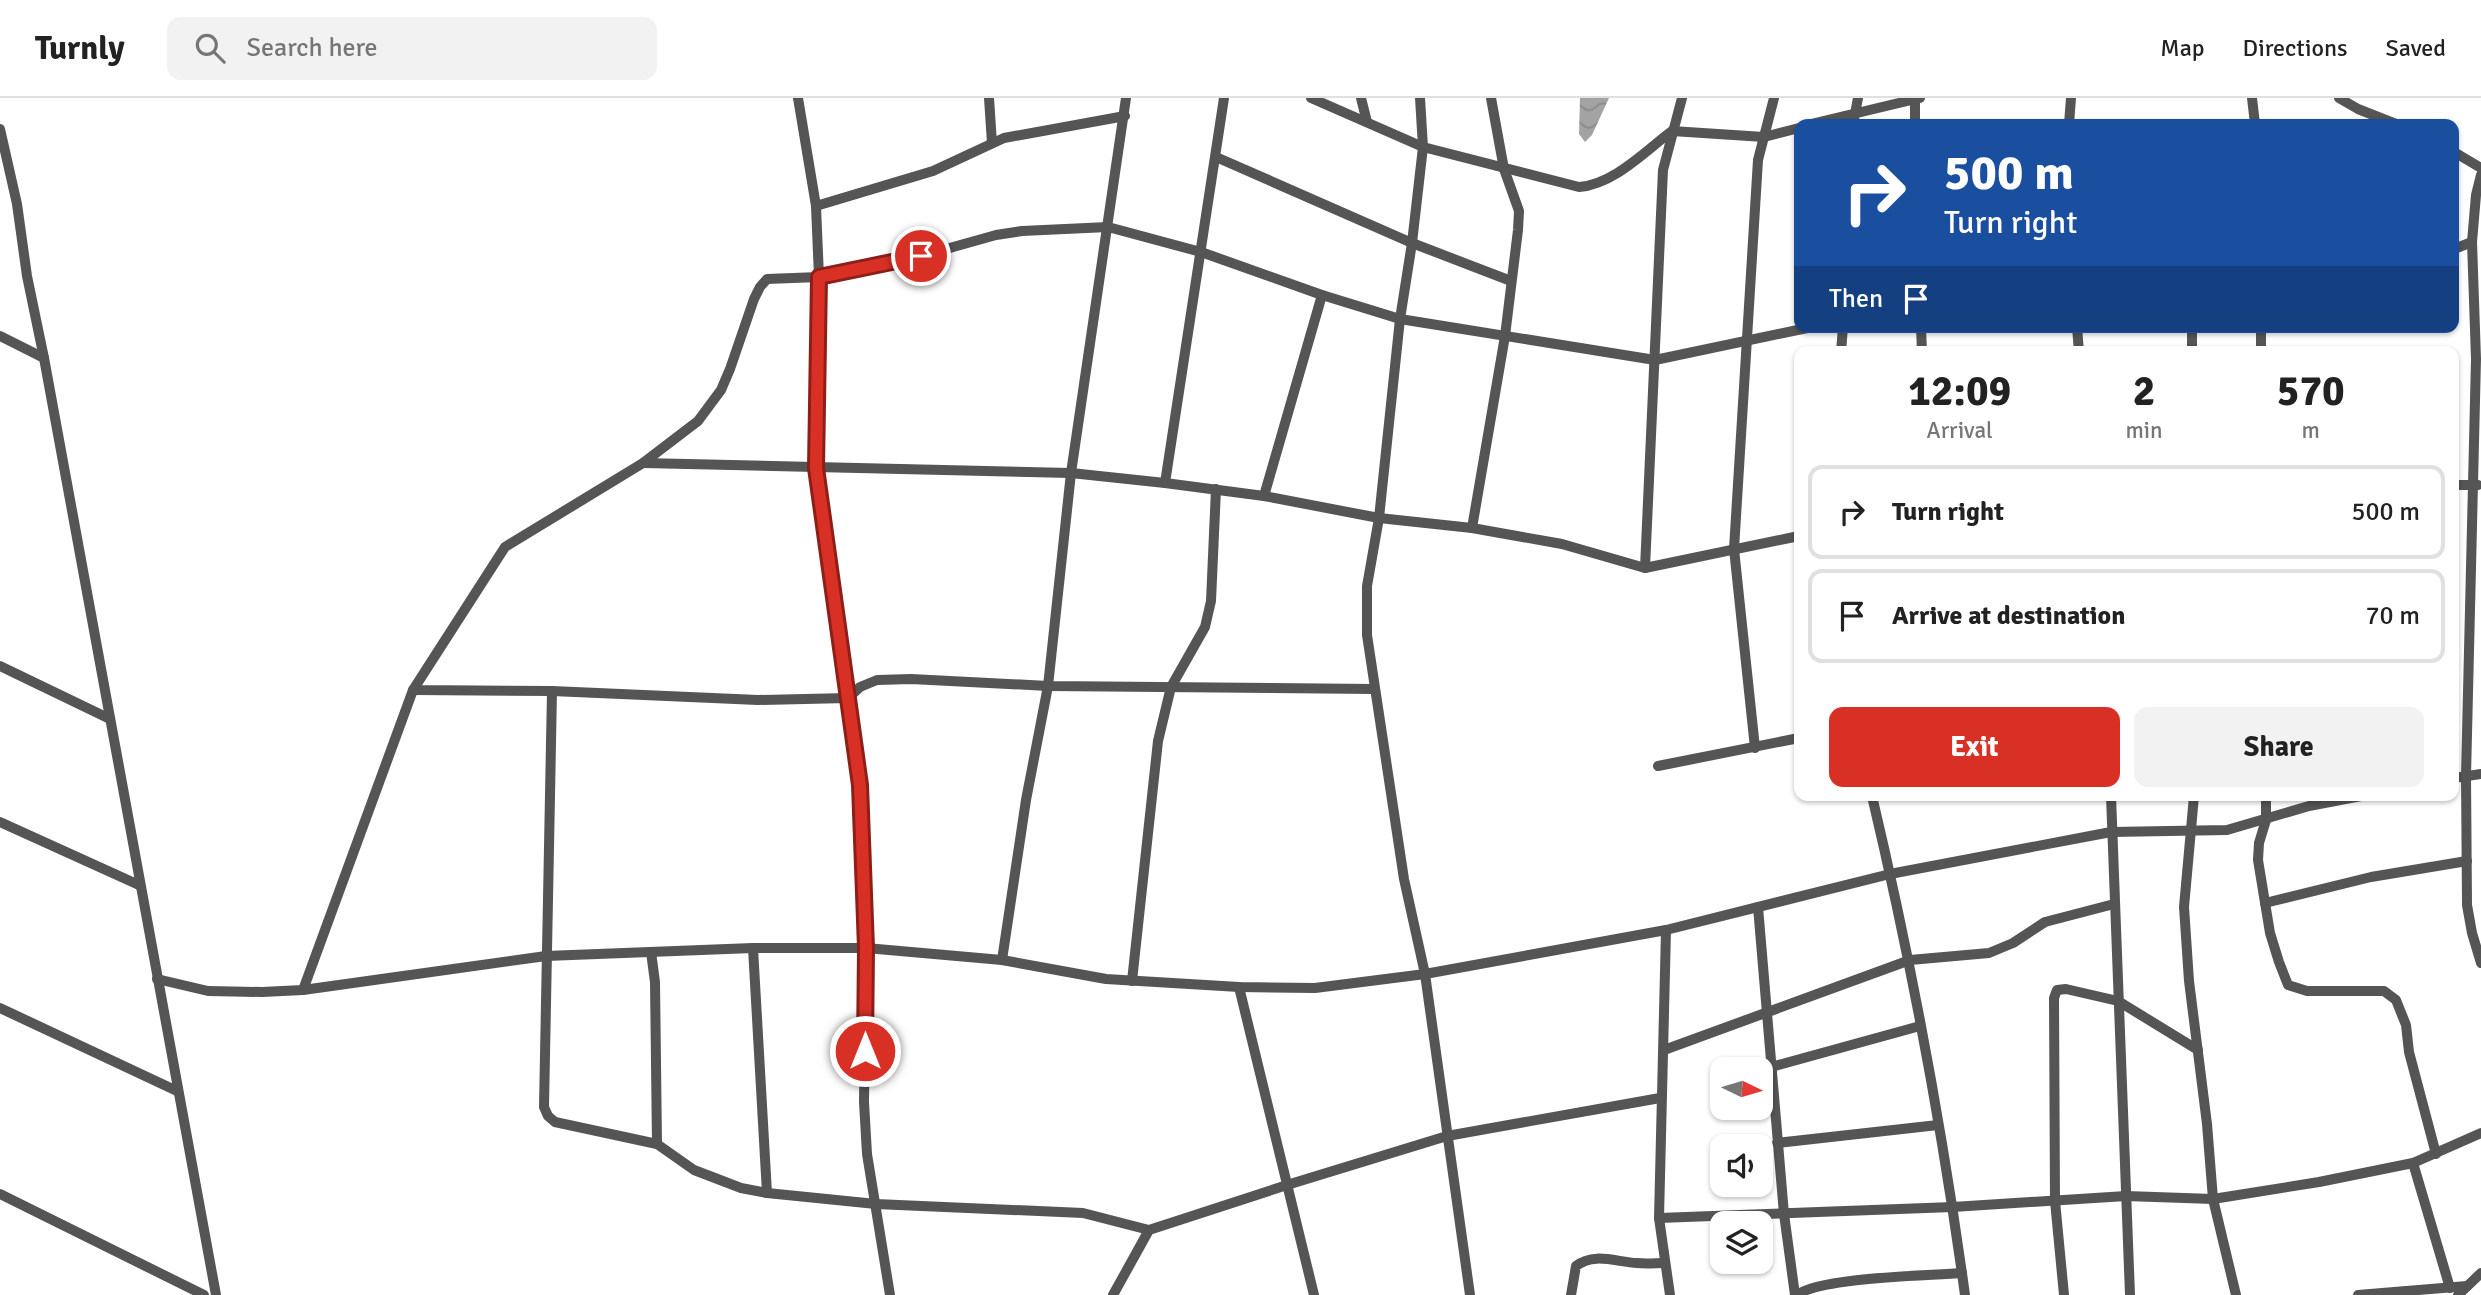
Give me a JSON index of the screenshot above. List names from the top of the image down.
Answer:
{
  "north": "right",
  "page": {
    "header": "Turnly",
    "search": "Search here",
    "nav": ["Map", "Directions", "Saved"],
    "turn": ["500 m", "Turn right"],
    "then": "Then",
    "eta": [
      "12:09",
      "Arrival",
      "2",
      "min",
      "570",
      "m"
    ],
    "list": [
      {
        "name": "Turn right",
        "value": "500 m"
      },
      {
        "name": "Arrive at destination",
        "value": "70 m"
      }
    ],
    "buttons": ["Exit", "Share"]
  }
}
